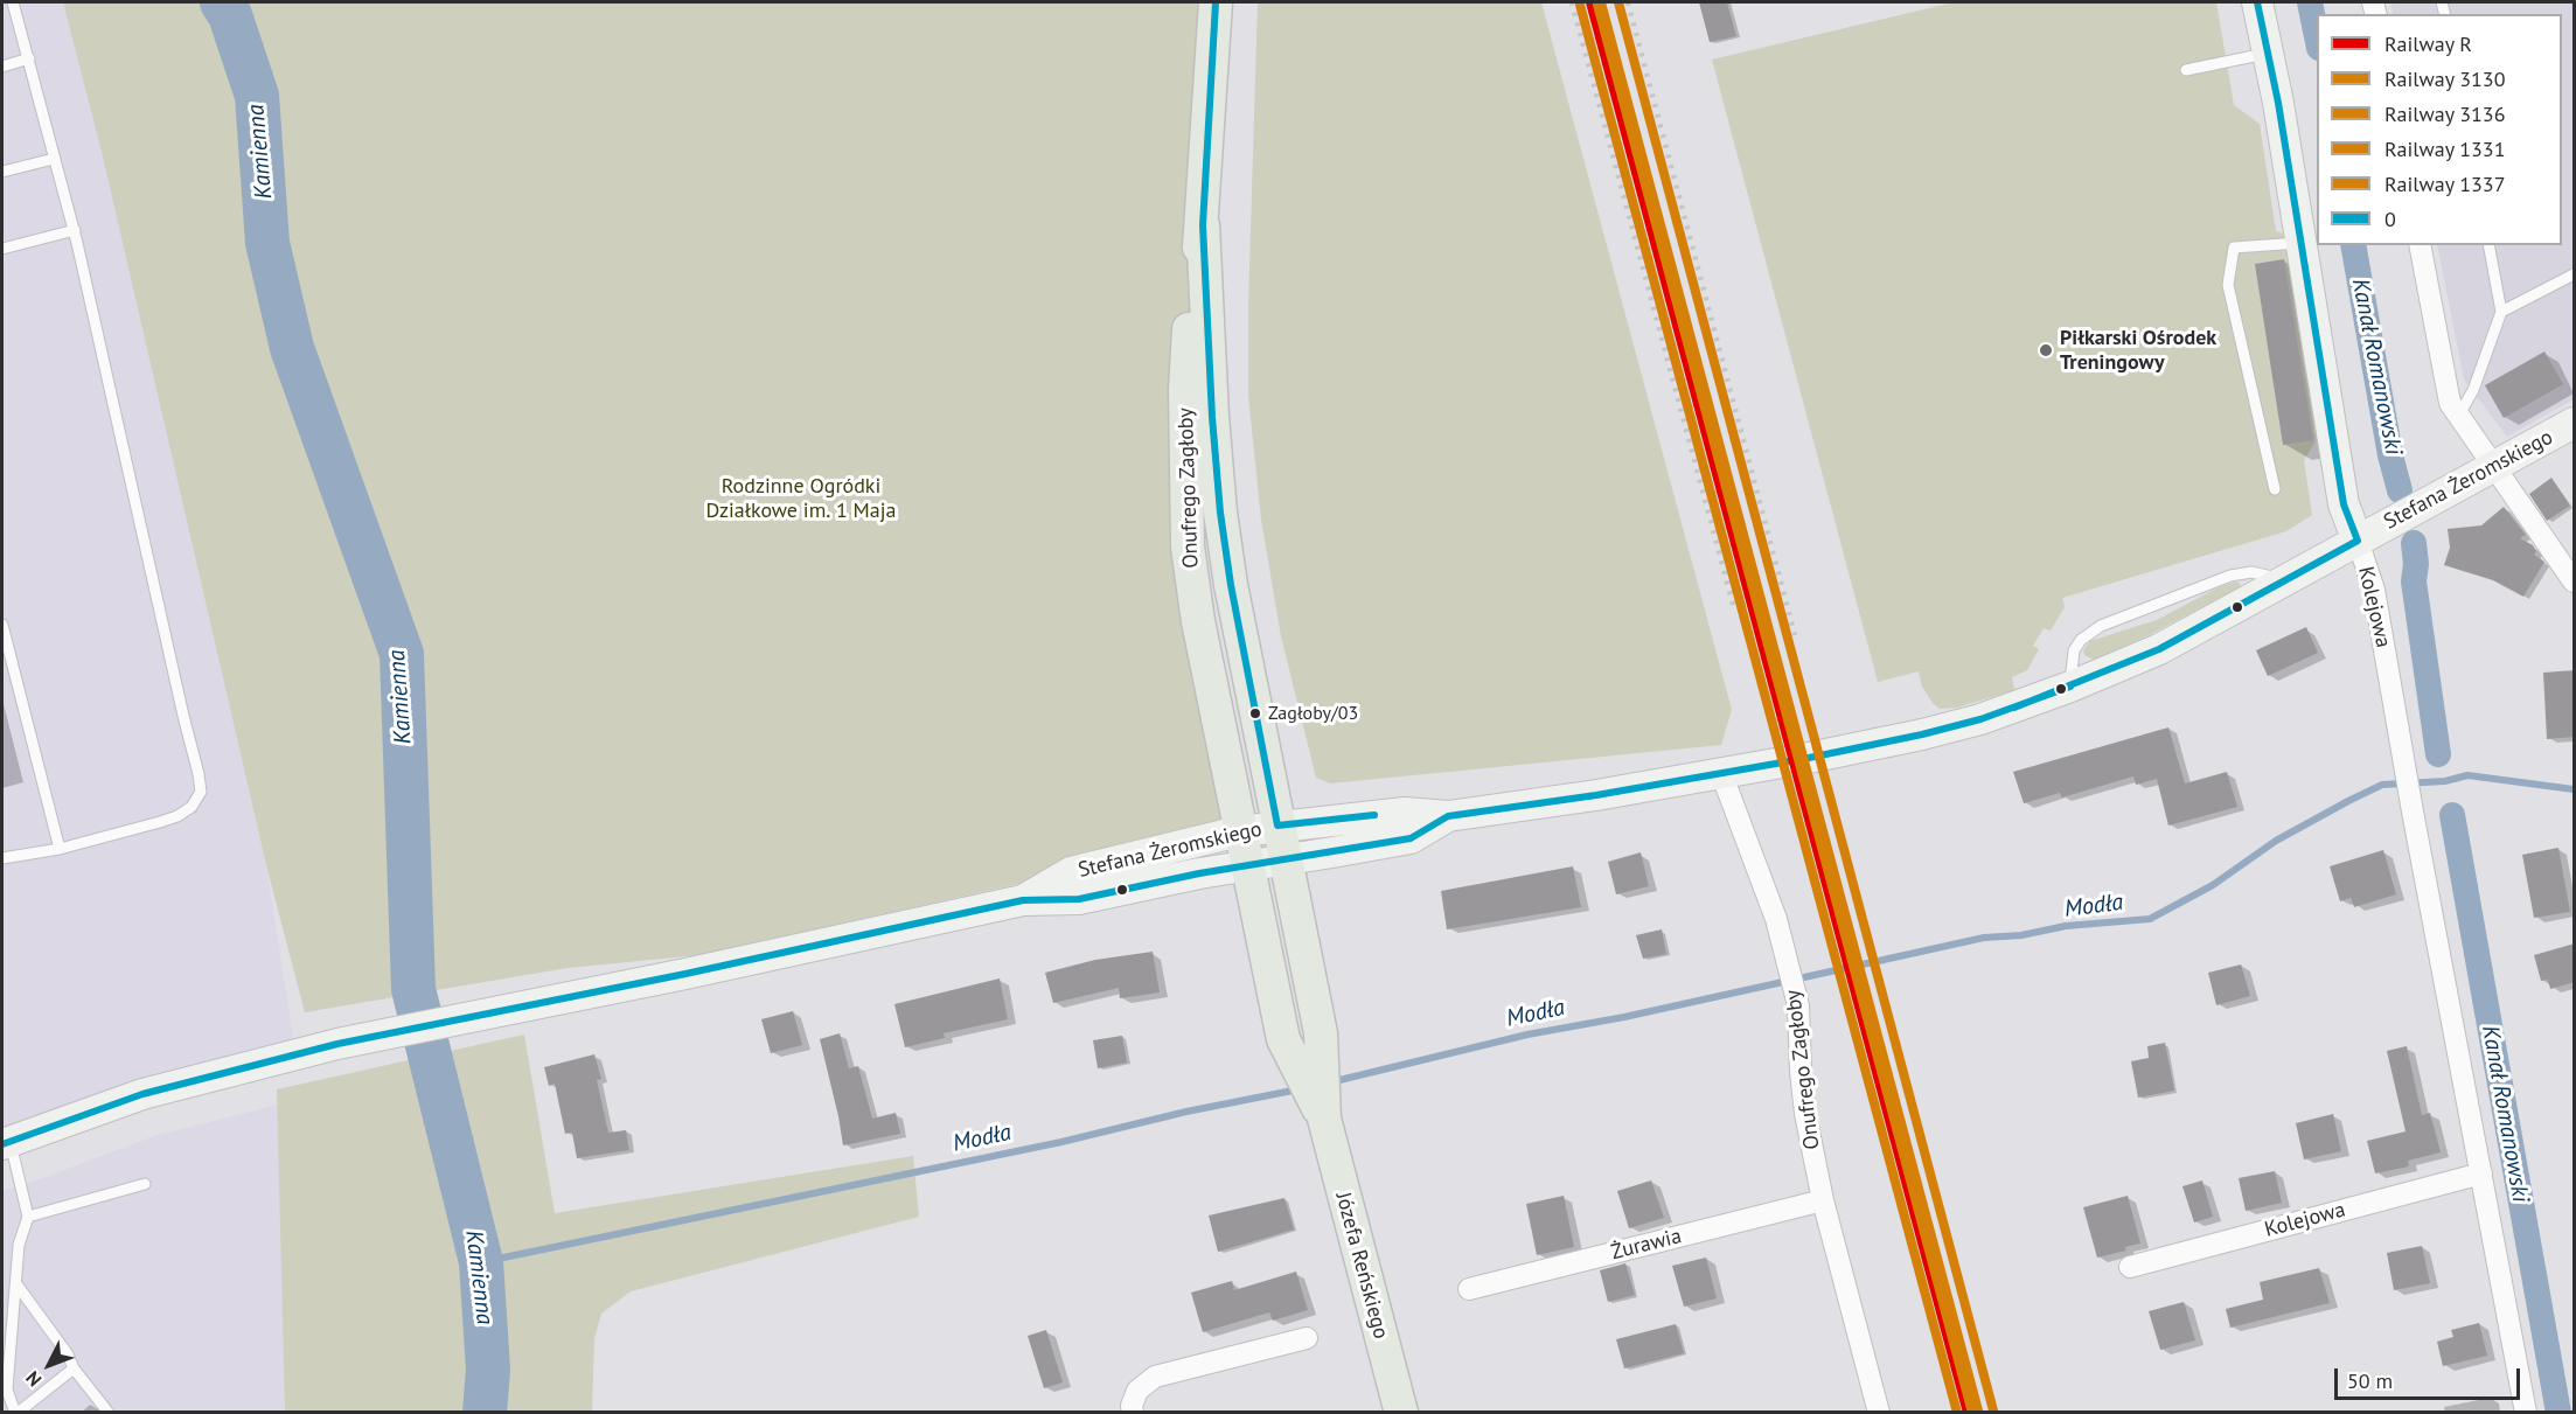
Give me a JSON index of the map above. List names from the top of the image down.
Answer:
{
  "streets": {
    "main road": ["Onufrego Zagłoby", "Józefa Reńskiego"],
    "street": ["Stefana Żeromskiego", "Kolejowa", "Żurawia"]
  },
  "crossings": [
    ["Stefana Żeromskiego", "Onufrego Zagłoby"],
    ["Stefana Żeromskiego", "Kolejowa"],
    ["Stefana Żeromskiego", "Józefa Reńskiego"],
    ["Onufrego Zagłoby", "Żurawia"],
    ["Onufrego Zagłoby", "Józefa Reńskiego"]
  ],
  "water": ["Kamienna", "Kanał Romanowski", "Modła"],
  "parks": ["Rodzinne Ogródki Działkowe im. 1 Maja"],
  "places": ["Piłkarski Ośrodek Treningowy", "Zagłoby/03"],
  "lines": [
    "rail line R",
    "rail line 3136",
    "rail line 1337",
    "transit line 0",
    "rail line 3130",
    "rail line 1331"
  ],
  "legend": [
    "Railway R",
    "Railway 3130",
    "Railway 3136",
    "Railway 1331",
    "Railway 1337",
    "0"
  ],
  "scale_bar": "50 m",
  "north": "bottom left"
}
